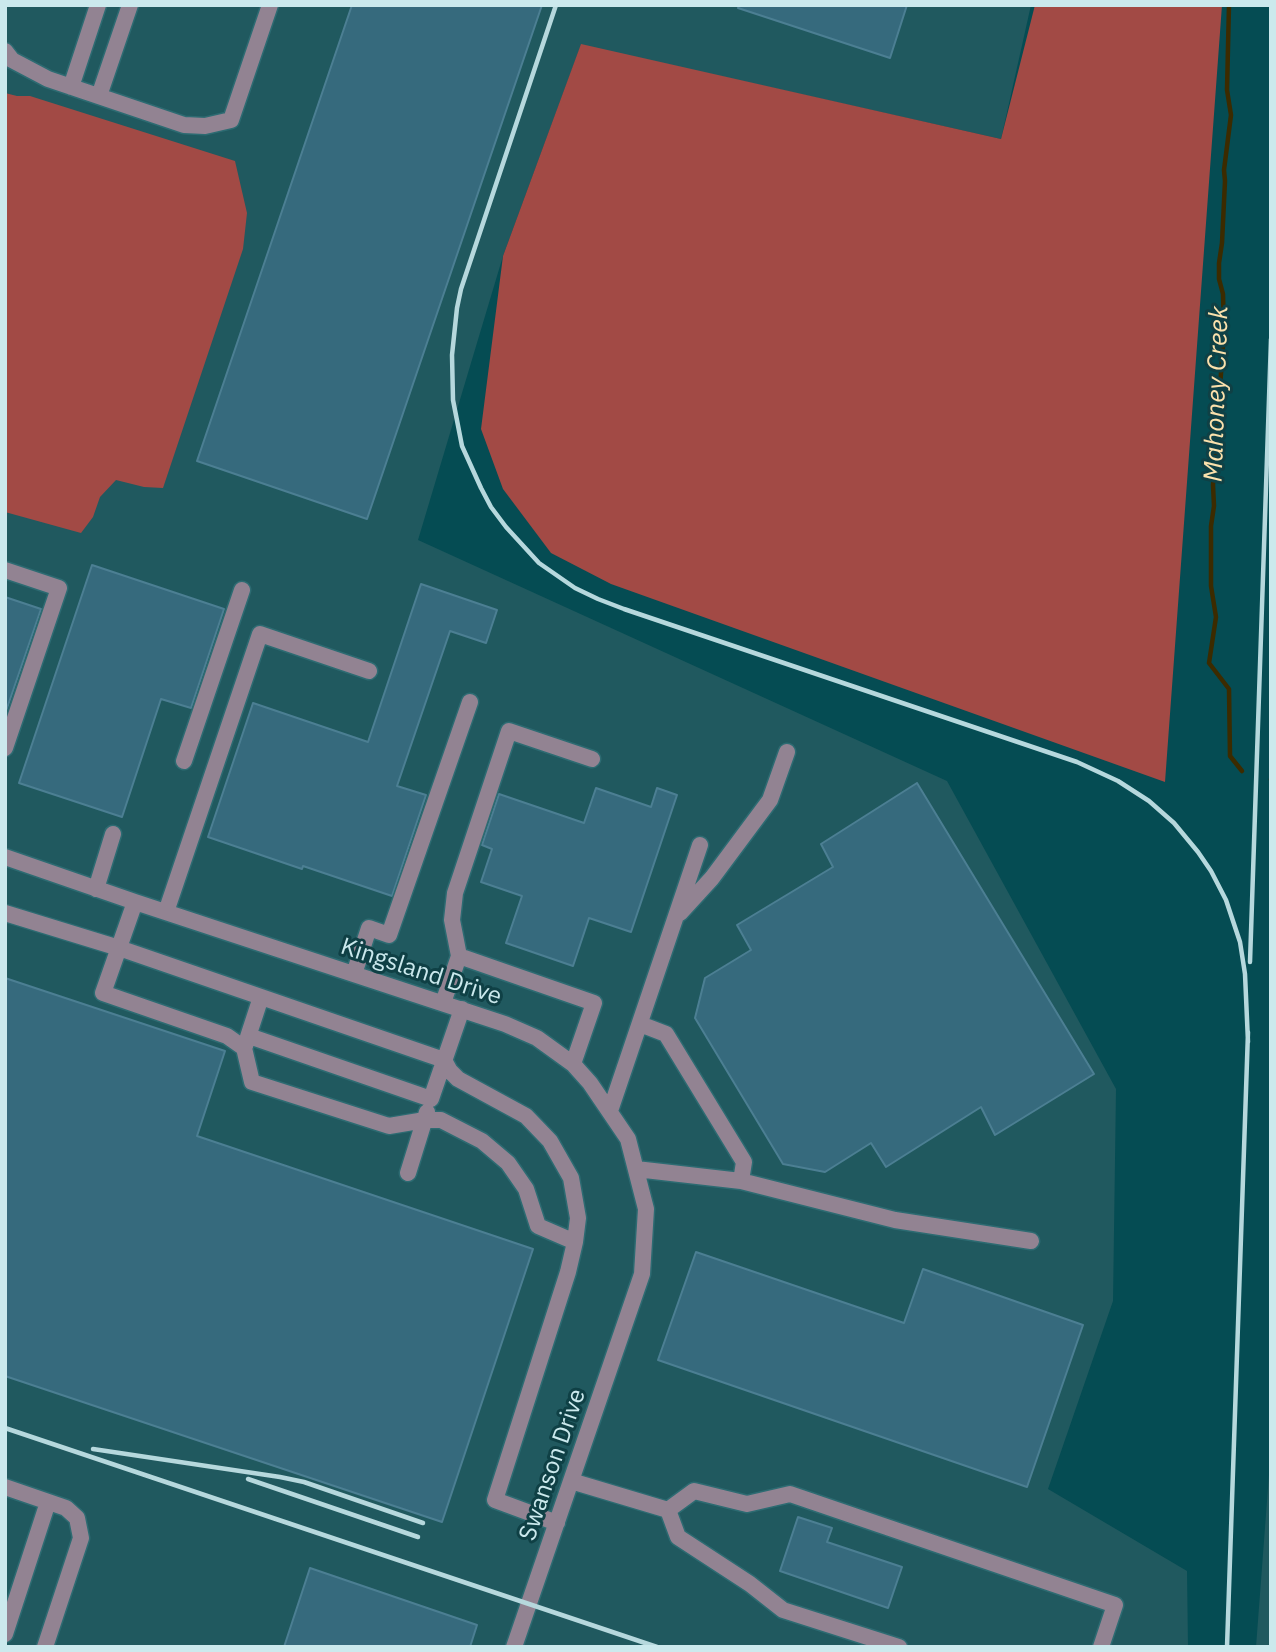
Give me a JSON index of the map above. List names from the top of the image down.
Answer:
{
  "streets": {
    "street": ["Kingsland Drive", "Swanson Drive"]
  },
  "crossings": [
    ["Kingsland Drive", "Swanson Drive"]
  ],
  "water": ["Mahoney Creek"]
}
